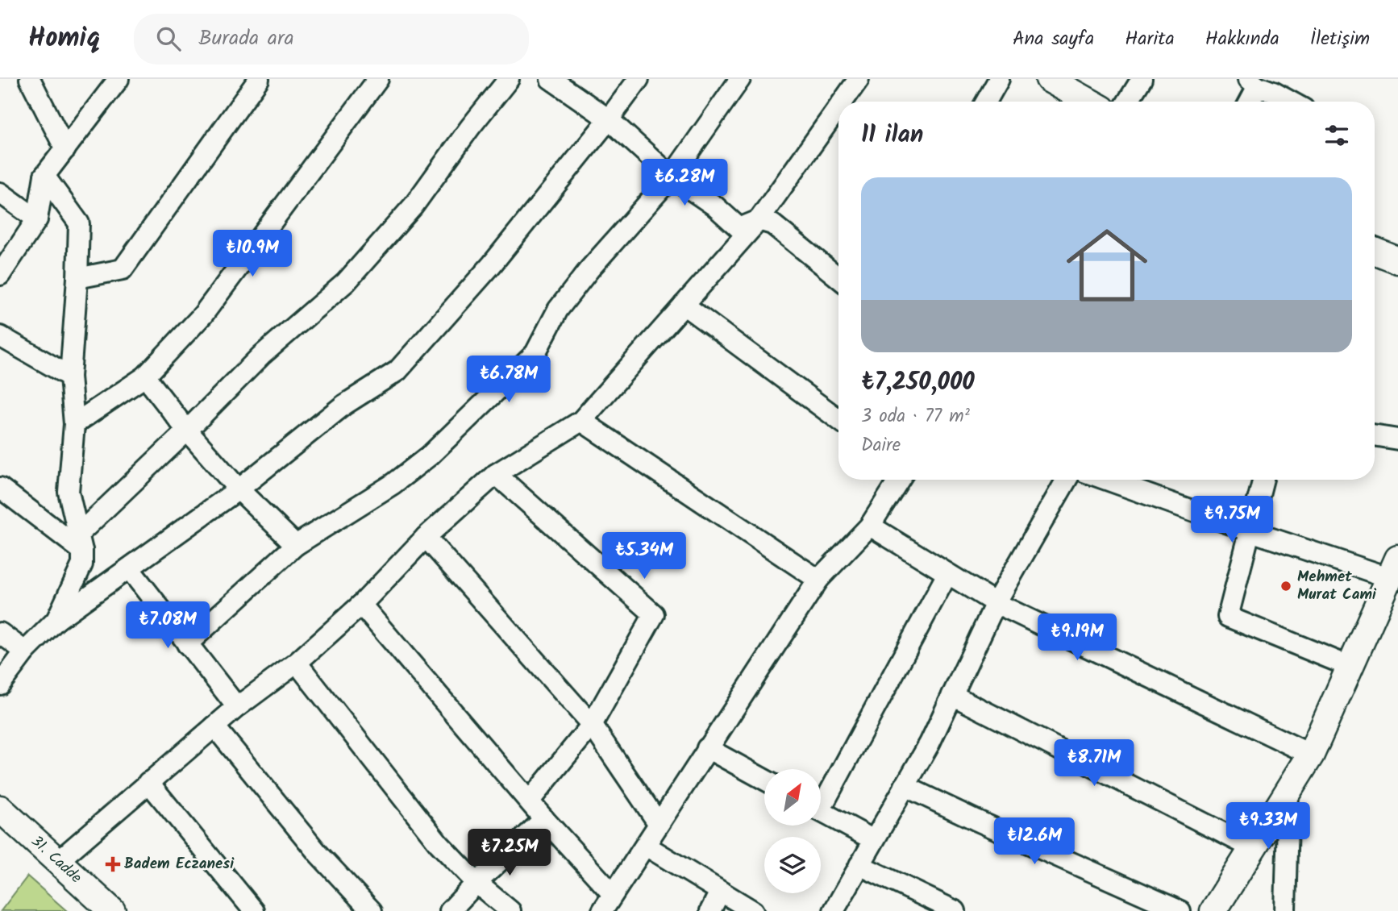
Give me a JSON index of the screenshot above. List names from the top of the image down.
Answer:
{
  "streets": {
    "street": ["31. Cadde"]
  },
  "places": {
    "other": ["Mehmet Murat Cami"],
    "health": ["Badem Eczanesi"]
  },
  "north": "top right",
  "page": {
    "header": "Homiq",
    "search": "Burada ara",
    "nav": [
      "Ana sayfa",
      "Harita",
      "Hakkında",
      "İletişim"
    ],
    "heading": "11 ilan",
    "price": [
      "₺6.28M",
      "₺10.9M",
      "₺6.78M",
      "₺9.75M",
      "₺5.34M",
      "₺7.08M",
      "₺9.19M",
      "₺8.71M",
      "₺9.33M",
      "₺12.6M",
      "₺7.25M"
    ],
    "list": [
      {
        "name": "₺7,250,000",
        "note": "3 oda · 77 m² · Daire"
      }
    ]
  }
}
